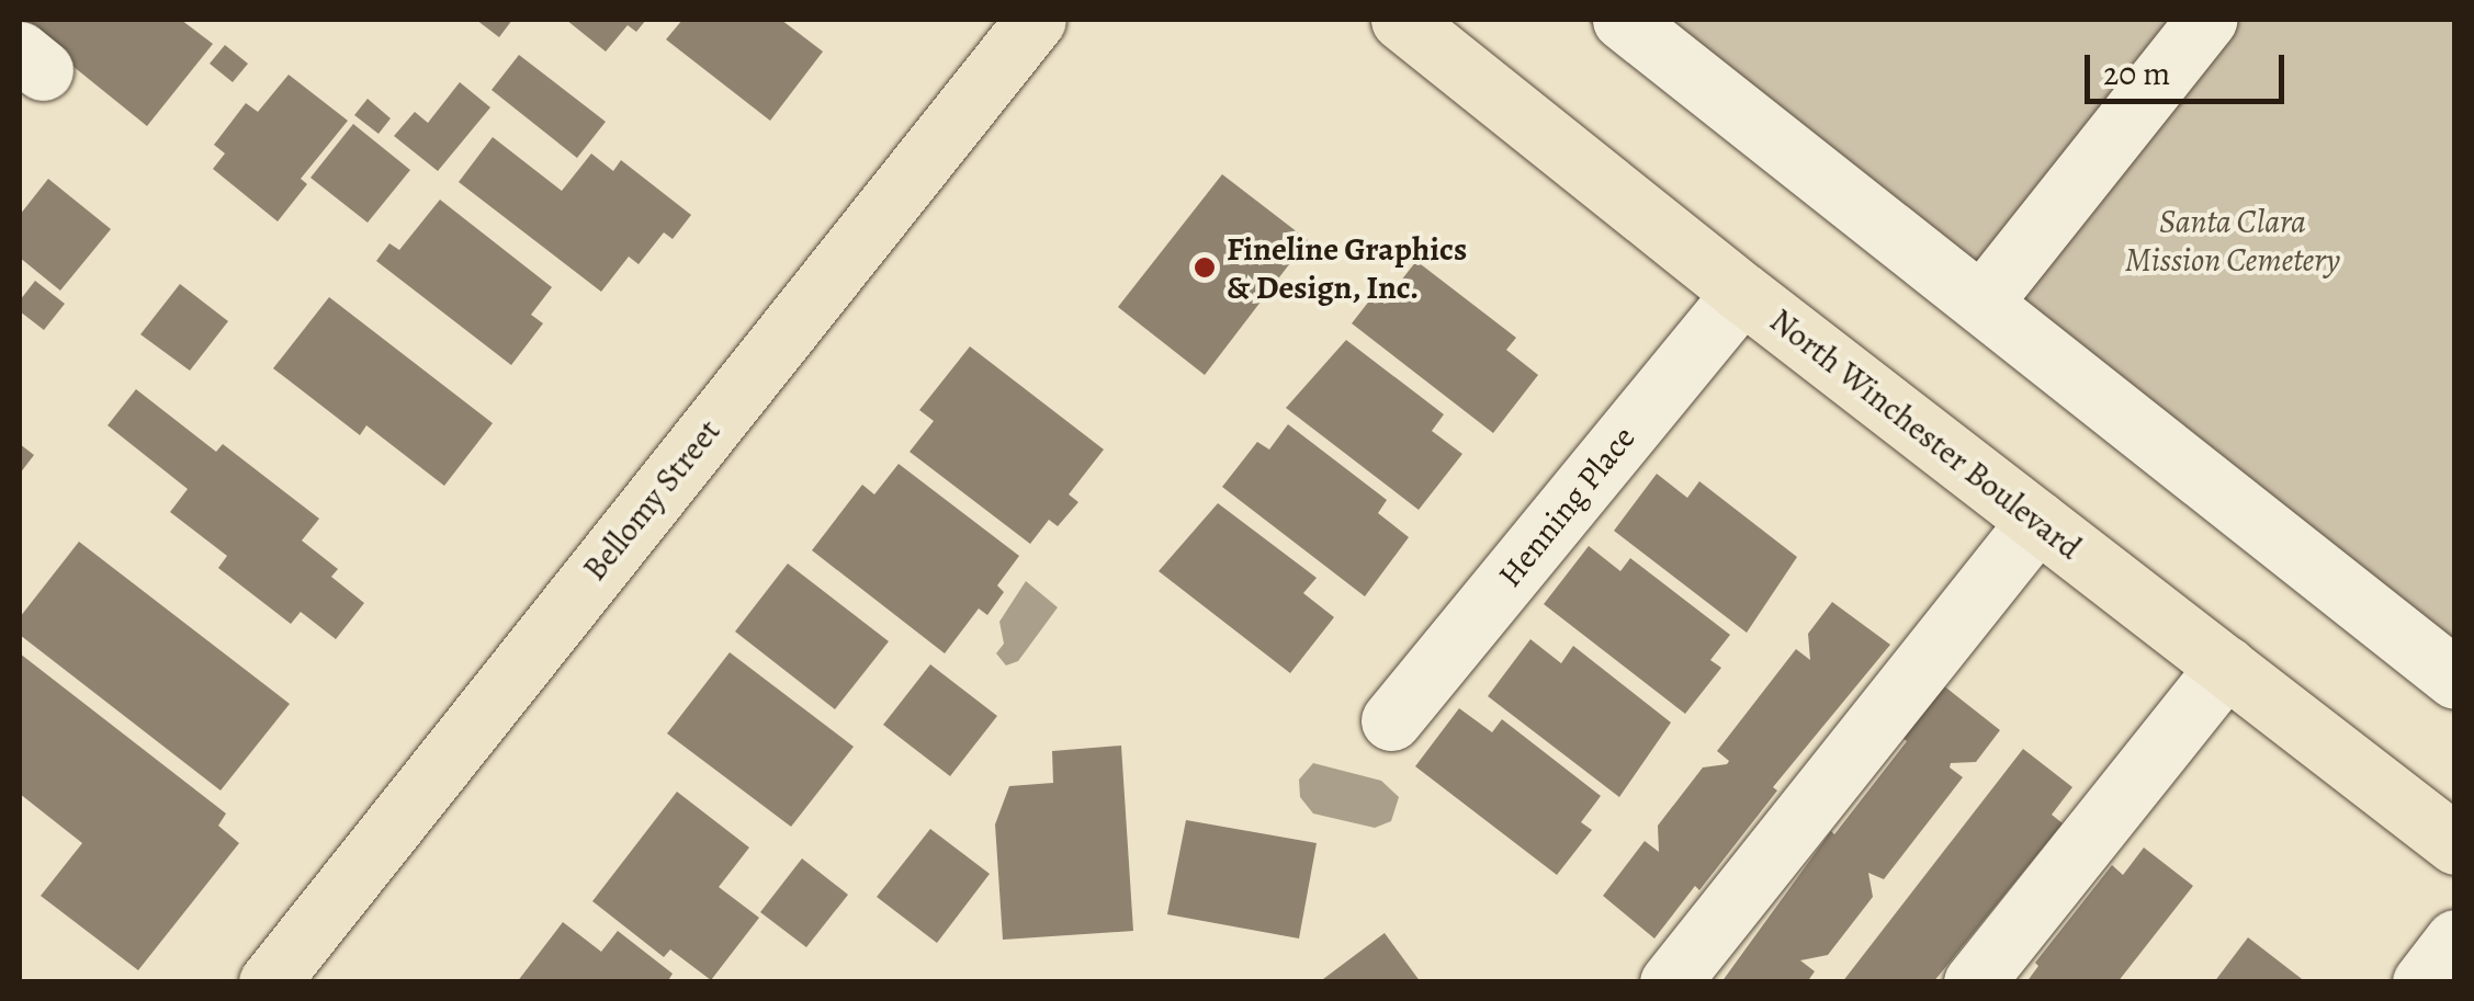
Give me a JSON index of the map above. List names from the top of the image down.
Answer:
{
  "streets": {
    "main road": ["North Winchester Boulevard", "Bellomy Street"],
    "street": ["Henning Place"]
  },
  "crossings": [
    ["North Winchester Boulevard", "Henning Place"]
  ],
  "parks": ["Santa Clara Mission Cemetery"],
  "places": ["Fineline Graphics & Design, Inc."],
  "scale_bar": "20 m"
}
